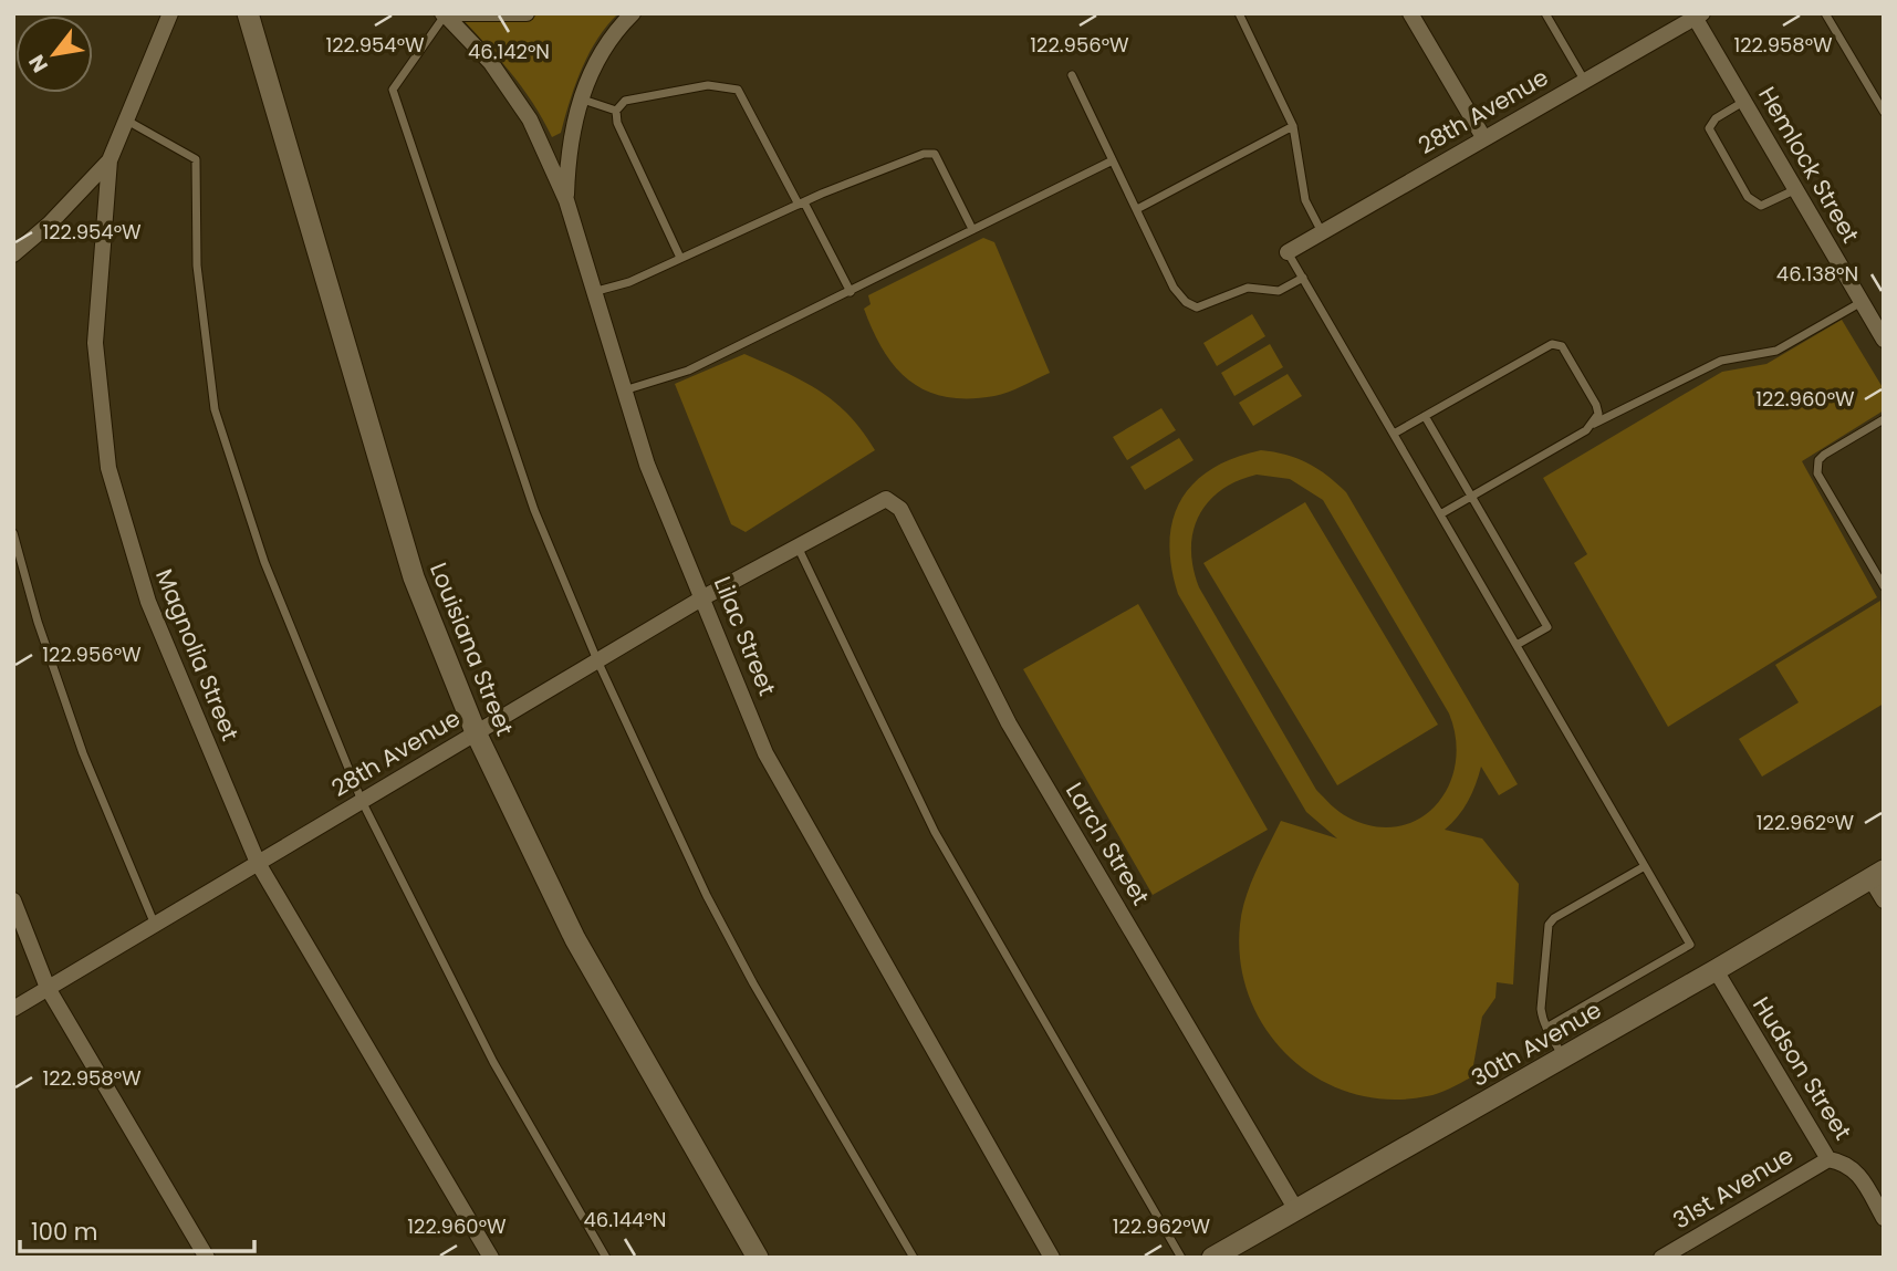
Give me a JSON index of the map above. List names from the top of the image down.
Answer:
{
  "streets": {
    "street": [
      "28th Avenue",
      "Hemlock Street",
      "Lilac Street",
      "Louisiana Street",
      "Magnolia Street",
      "Larch Street",
      "30th Avenue",
      "Hudson Street",
      "31st Avenue"
    ]
  },
  "crossings": [
    ["28th Avenue", "Hemlock Street"],
    ["28th Avenue", "Lilac Street"],
    ["28th Avenue", "Louisiana Street"],
    ["28th Avenue", "Magnolia Street"],
    ["28th Avenue", "Larch Street"],
    ["Larch Street", "30th Avenue"],
    ["30th Avenue", "Hudson Street"],
    ["Hudson Street", "31st Avenue"]
  ],
  "scale_bar": "100 m",
  "north": "bottom left",
  "coordinates": [
    "122.954°W",
    "122.956°W",
    "122.958°W",
    "46.142°N",
    "46.138°N",
    "122.960°W",
    "122.962°W",
    "46.144°N"
  ]
}
